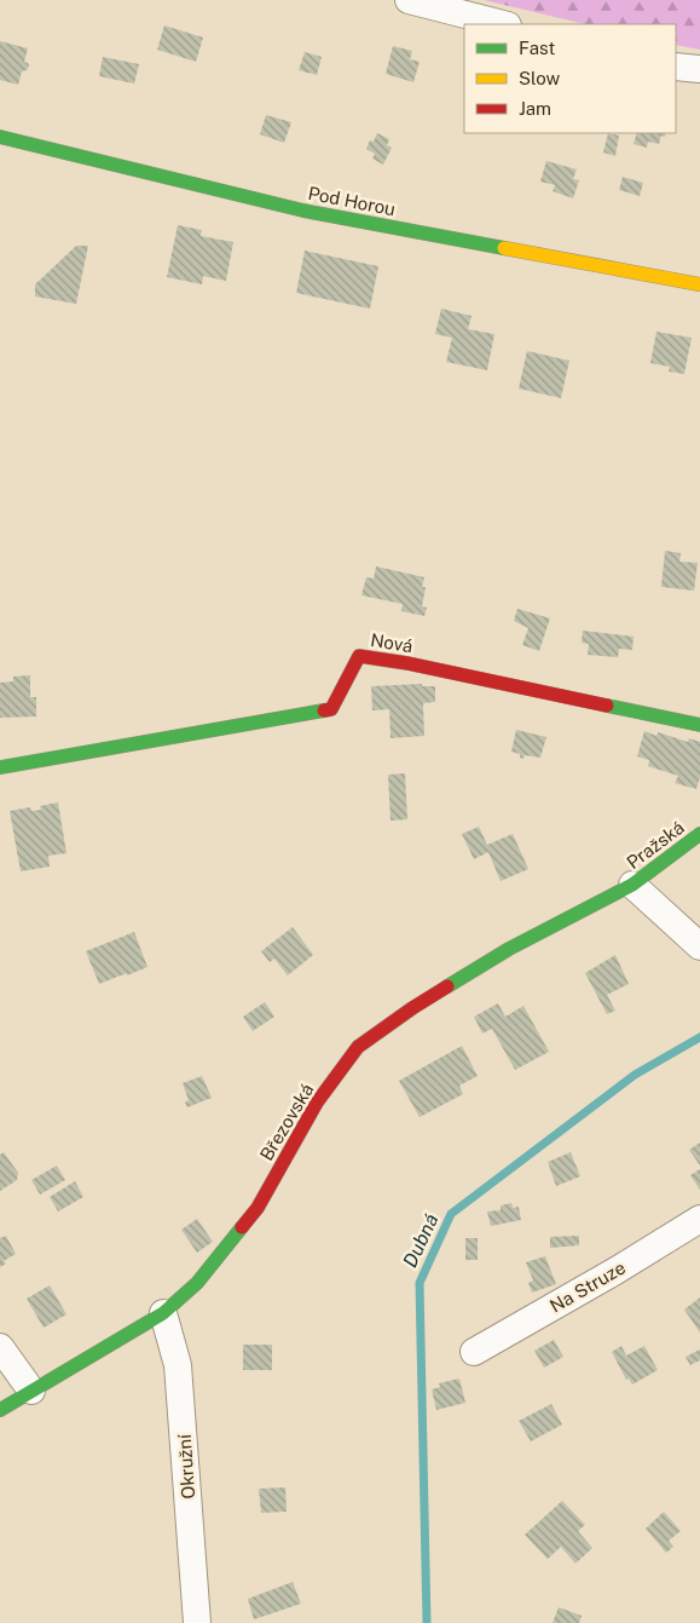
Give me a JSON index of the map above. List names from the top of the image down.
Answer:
{
  "streets": {
    "street": [
      "Pod Horou",
      "Nová",
      "Pražská",
      "Březovská",
      "Na Struze",
      "Okružní"
    ]
  },
  "crossings": [
    ["Pražská", "Březovská"],
    ["Březovská", "Okružní"]
  ],
  "water": ["Dubná"],
  "legend": ["Fast", "Slow", "Jam"]
}
